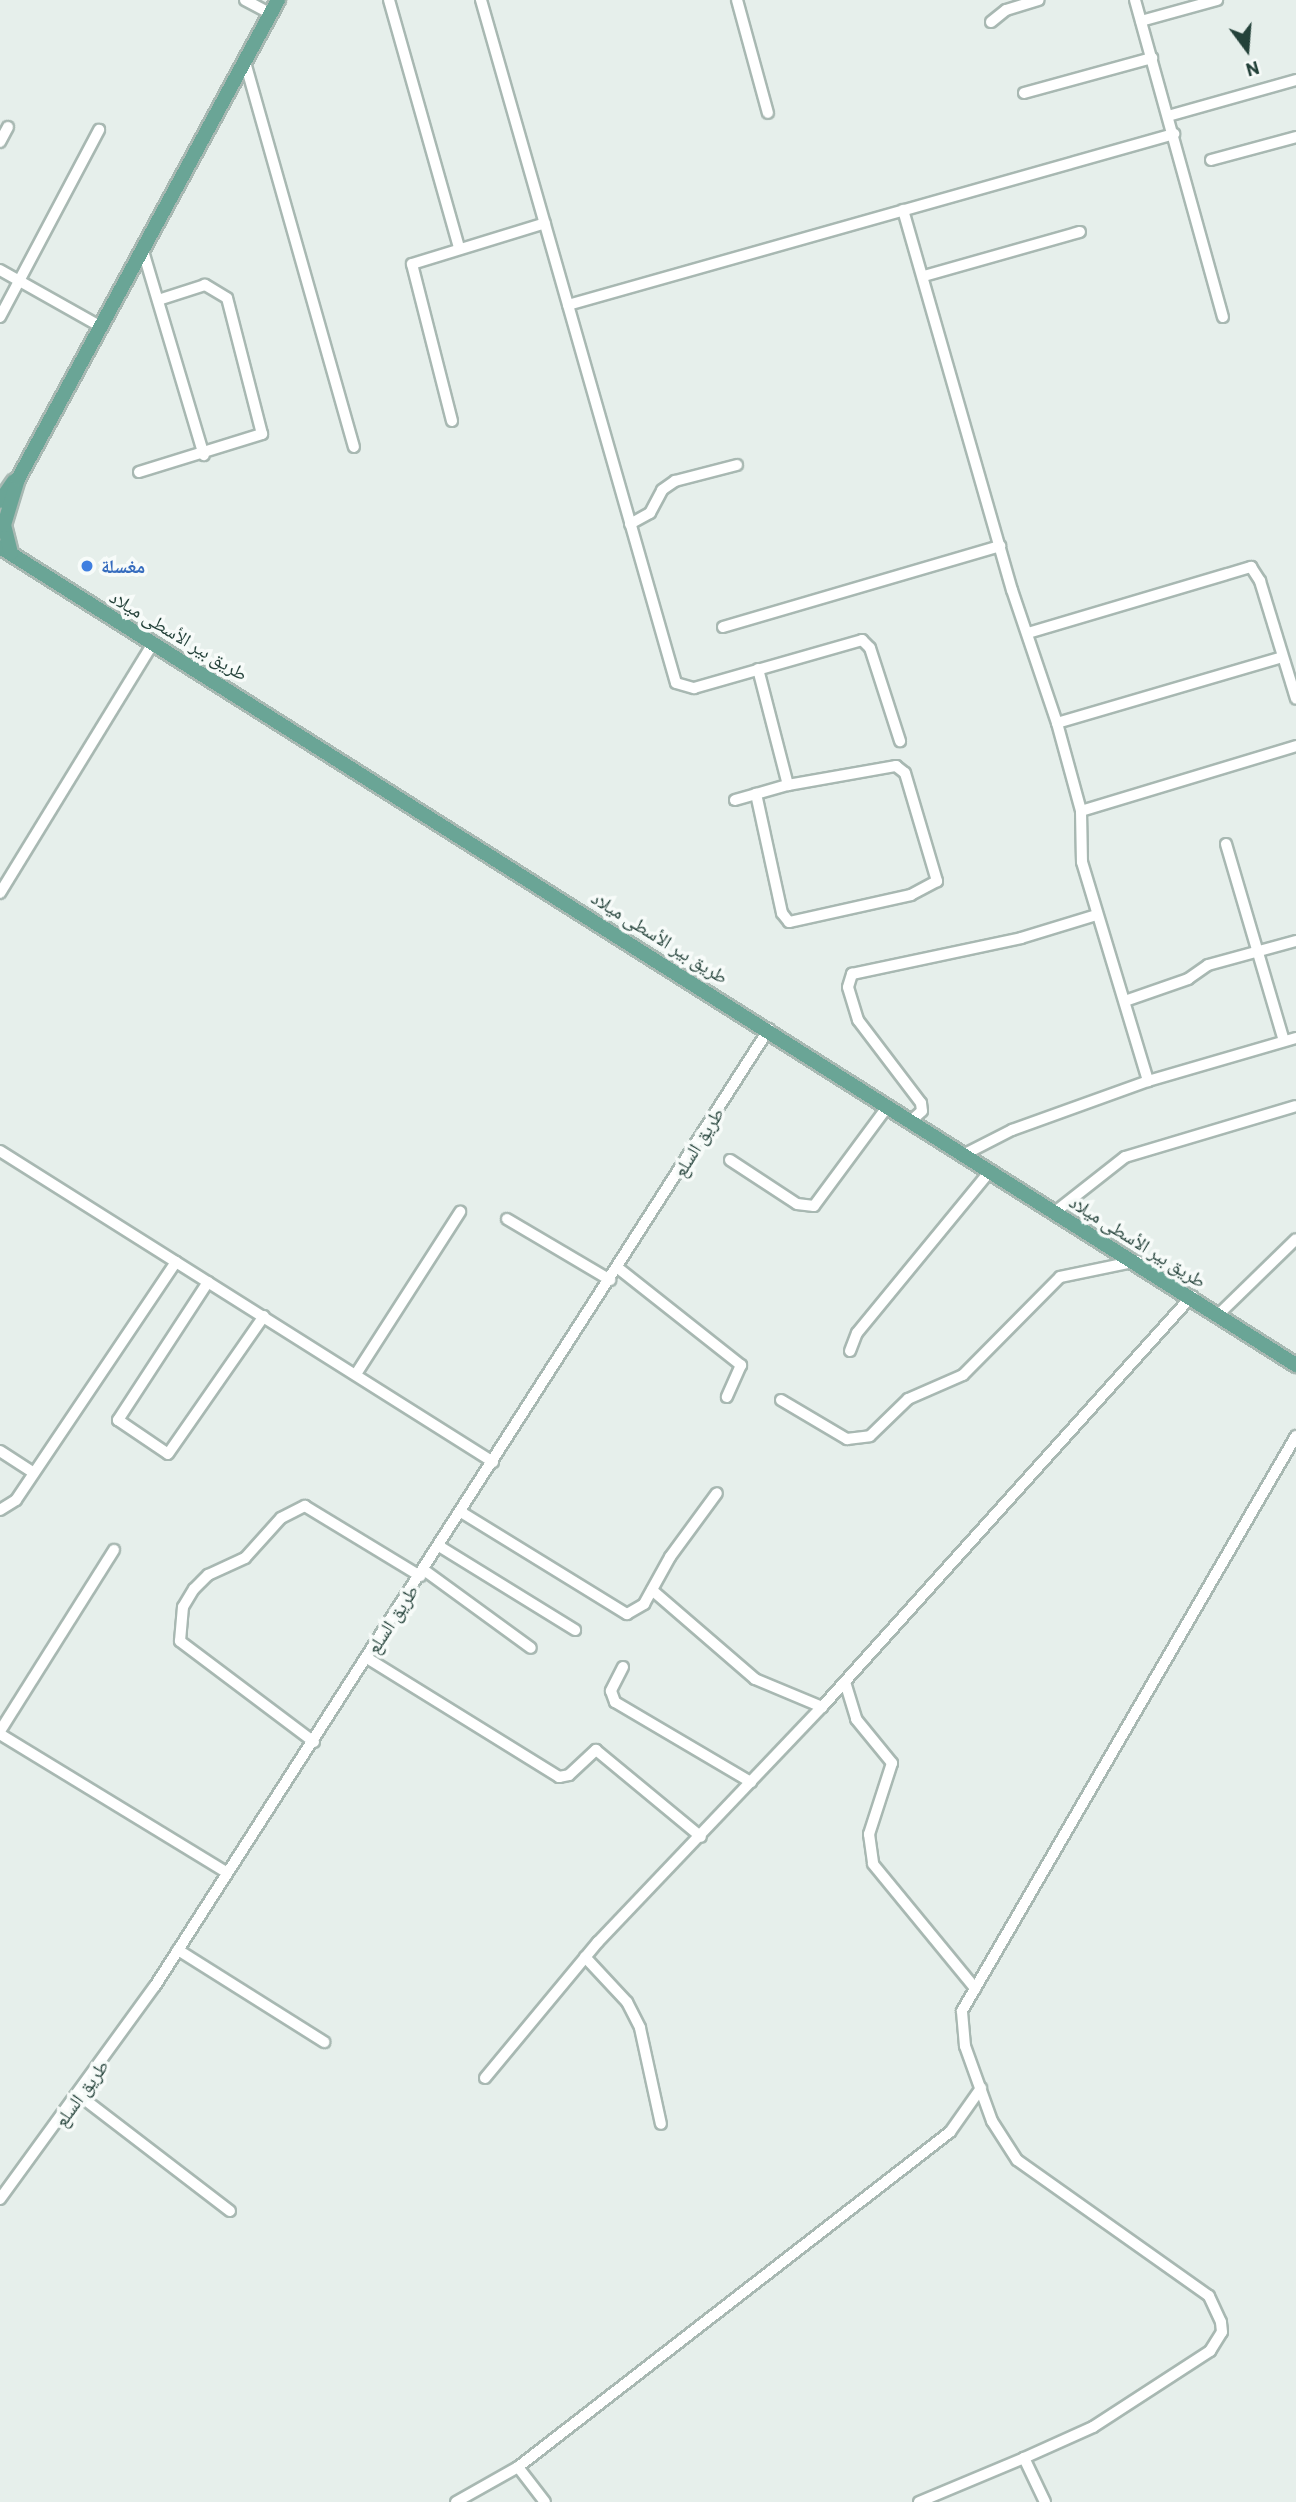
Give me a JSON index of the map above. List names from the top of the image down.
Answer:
{
  "streets": {
    "main road": ["طريق بير الأسطى ميلاد"],
    "street": ["طريق السلع"]
  },
  "crossings": [
    ["طريق بير الأسطى ميلاد", "طريق السلع"]
  ],
  "places": ["مغسلة"],
  "north": "bottom"
}
